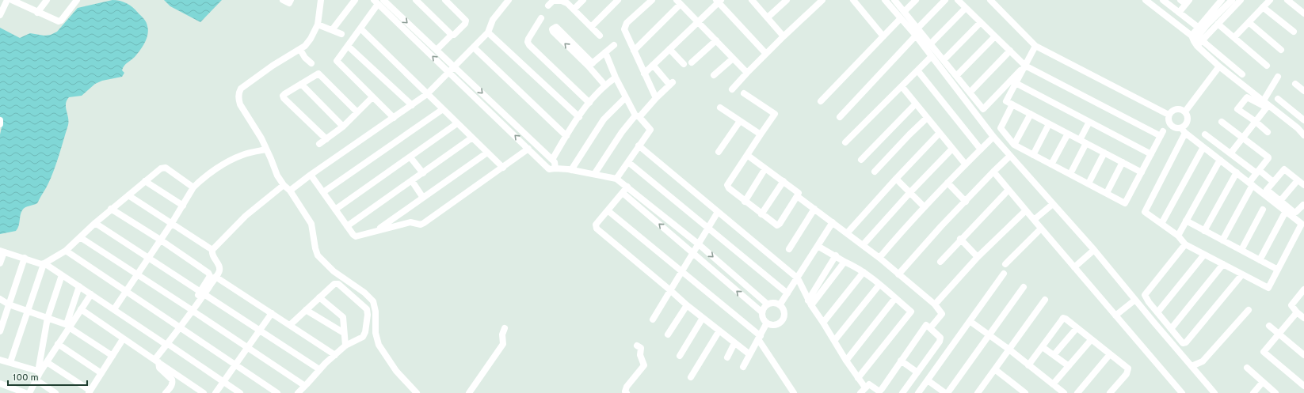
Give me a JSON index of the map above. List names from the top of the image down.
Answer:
{
  "scale_bar": "100 m"
}
